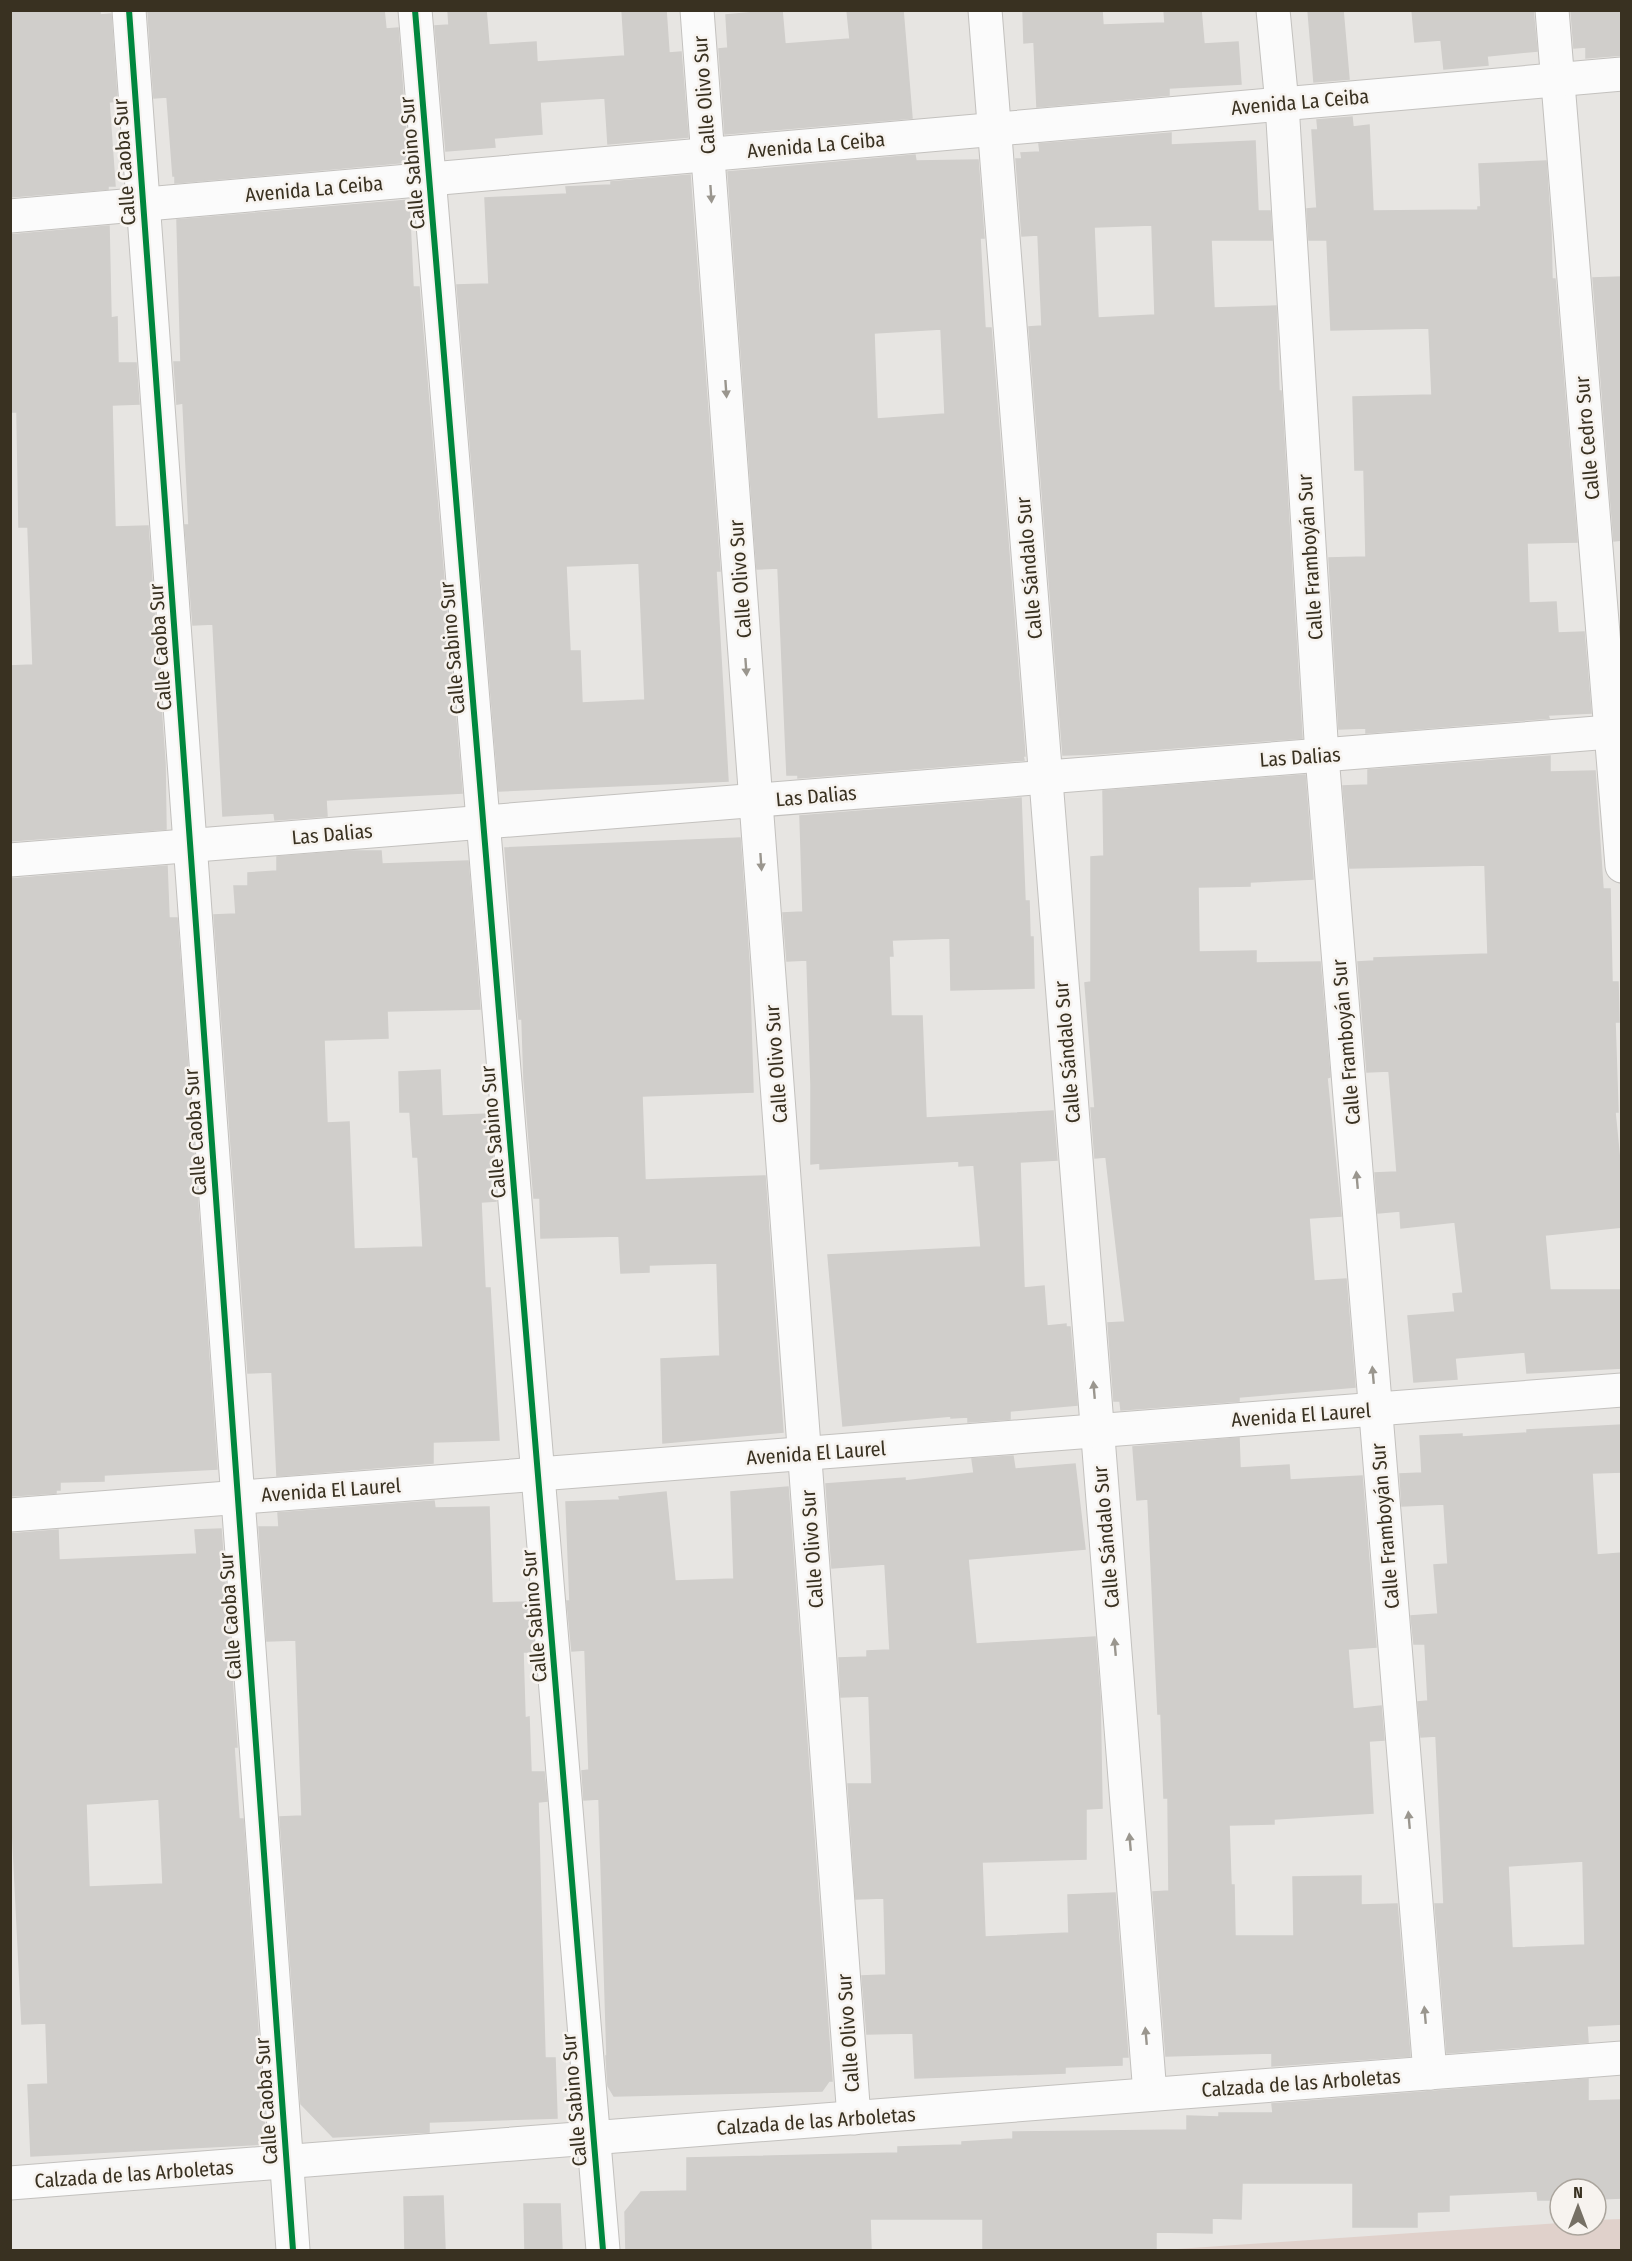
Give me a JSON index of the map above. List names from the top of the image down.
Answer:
{
  "streets": {
    "street": [
      "Calle Olivo Sur",
      "Avenida La Ceiba",
      "Calle Caoba Sur",
      "Calle Sabino Sur",
      "Calle Cedro Sur",
      "Calle Framboyán Sur",
      "Calle Sándalo Sur",
      "Las Dalias",
      "Avenida El Laurel",
      "Calzada de las Arboletas"
    ]
  },
  "crossings": [
    ["Calle Olivo Sur", "Avenida La Ceiba"],
    ["Calle Olivo Sur", "Las Dalias"],
    ["Calle Olivo Sur", "Avenida El Laurel"],
    ["Calle Olivo Sur", "Calzada de las Arboletas"],
    ["Avenida La Ceiba", "Calle Caoba Sur"],
    ["Avenida La Ceiba", "Calle Sabino Sur"],
    ["Avenida La Ceiba", "Calle Cedro Sur"],
    ["Avenida La Ceiba", "Calle Framboyán Sur"],
    ["Avenida La Ceiba", "Calle Sándalo Sur"],
    ["Calle Caoba Sur", "Las Dalias"],
    ["Calle Caoba Sur", "Avenida El Laurel"],
    ["Calle Caoba Sur", "Calzada de las Arboletas"],
    ["Calle Sabino Sur", "Las Dalias"],
    ["Calle Sabino Sur", "Avenida El Laurel"],
    ["Calle Sabino Sur", "Calzada de las Arboletas"],
    ["Calle Cedro Sur", "Las Dalias"],
    ["Calle Framboyán Sur", "Las Dalias"],
    ["Calle Framboyán Sur", "Avenida El Laurel"],
    ["Calle Framboyán Sur", "Calzada de las Arboletas"],
    ["Calle Sándalo Sur", "Las Dalias"],
    ["Calle Sándalo Sur", "Avenida El Laurel"],
    ["Calle Sándalo Sur", "Calzada de las Arboletas"]
  ],
  "one_way": ["Calle Olivo Sur", "Calle Framboyán Sur", "Calle Sándalo Sur"],
  "north": "top"
}
